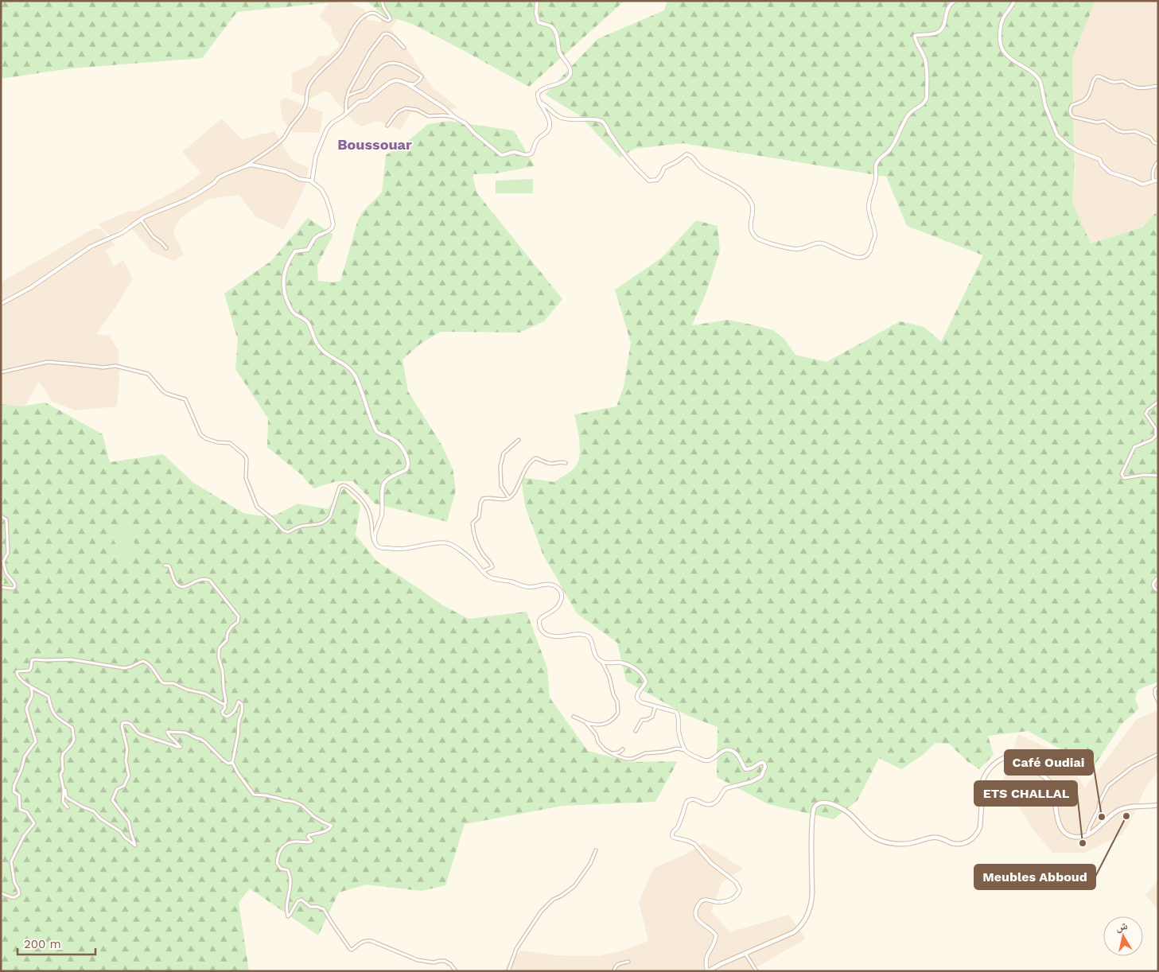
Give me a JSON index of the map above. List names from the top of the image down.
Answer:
{
  "districts": ["Boussouar"],
  "places": ["Meubles Abboud", "Café Oudiai", "ETS CHALLAL"],
  "scale_bar": "200 m",
  "north": "top"
}
